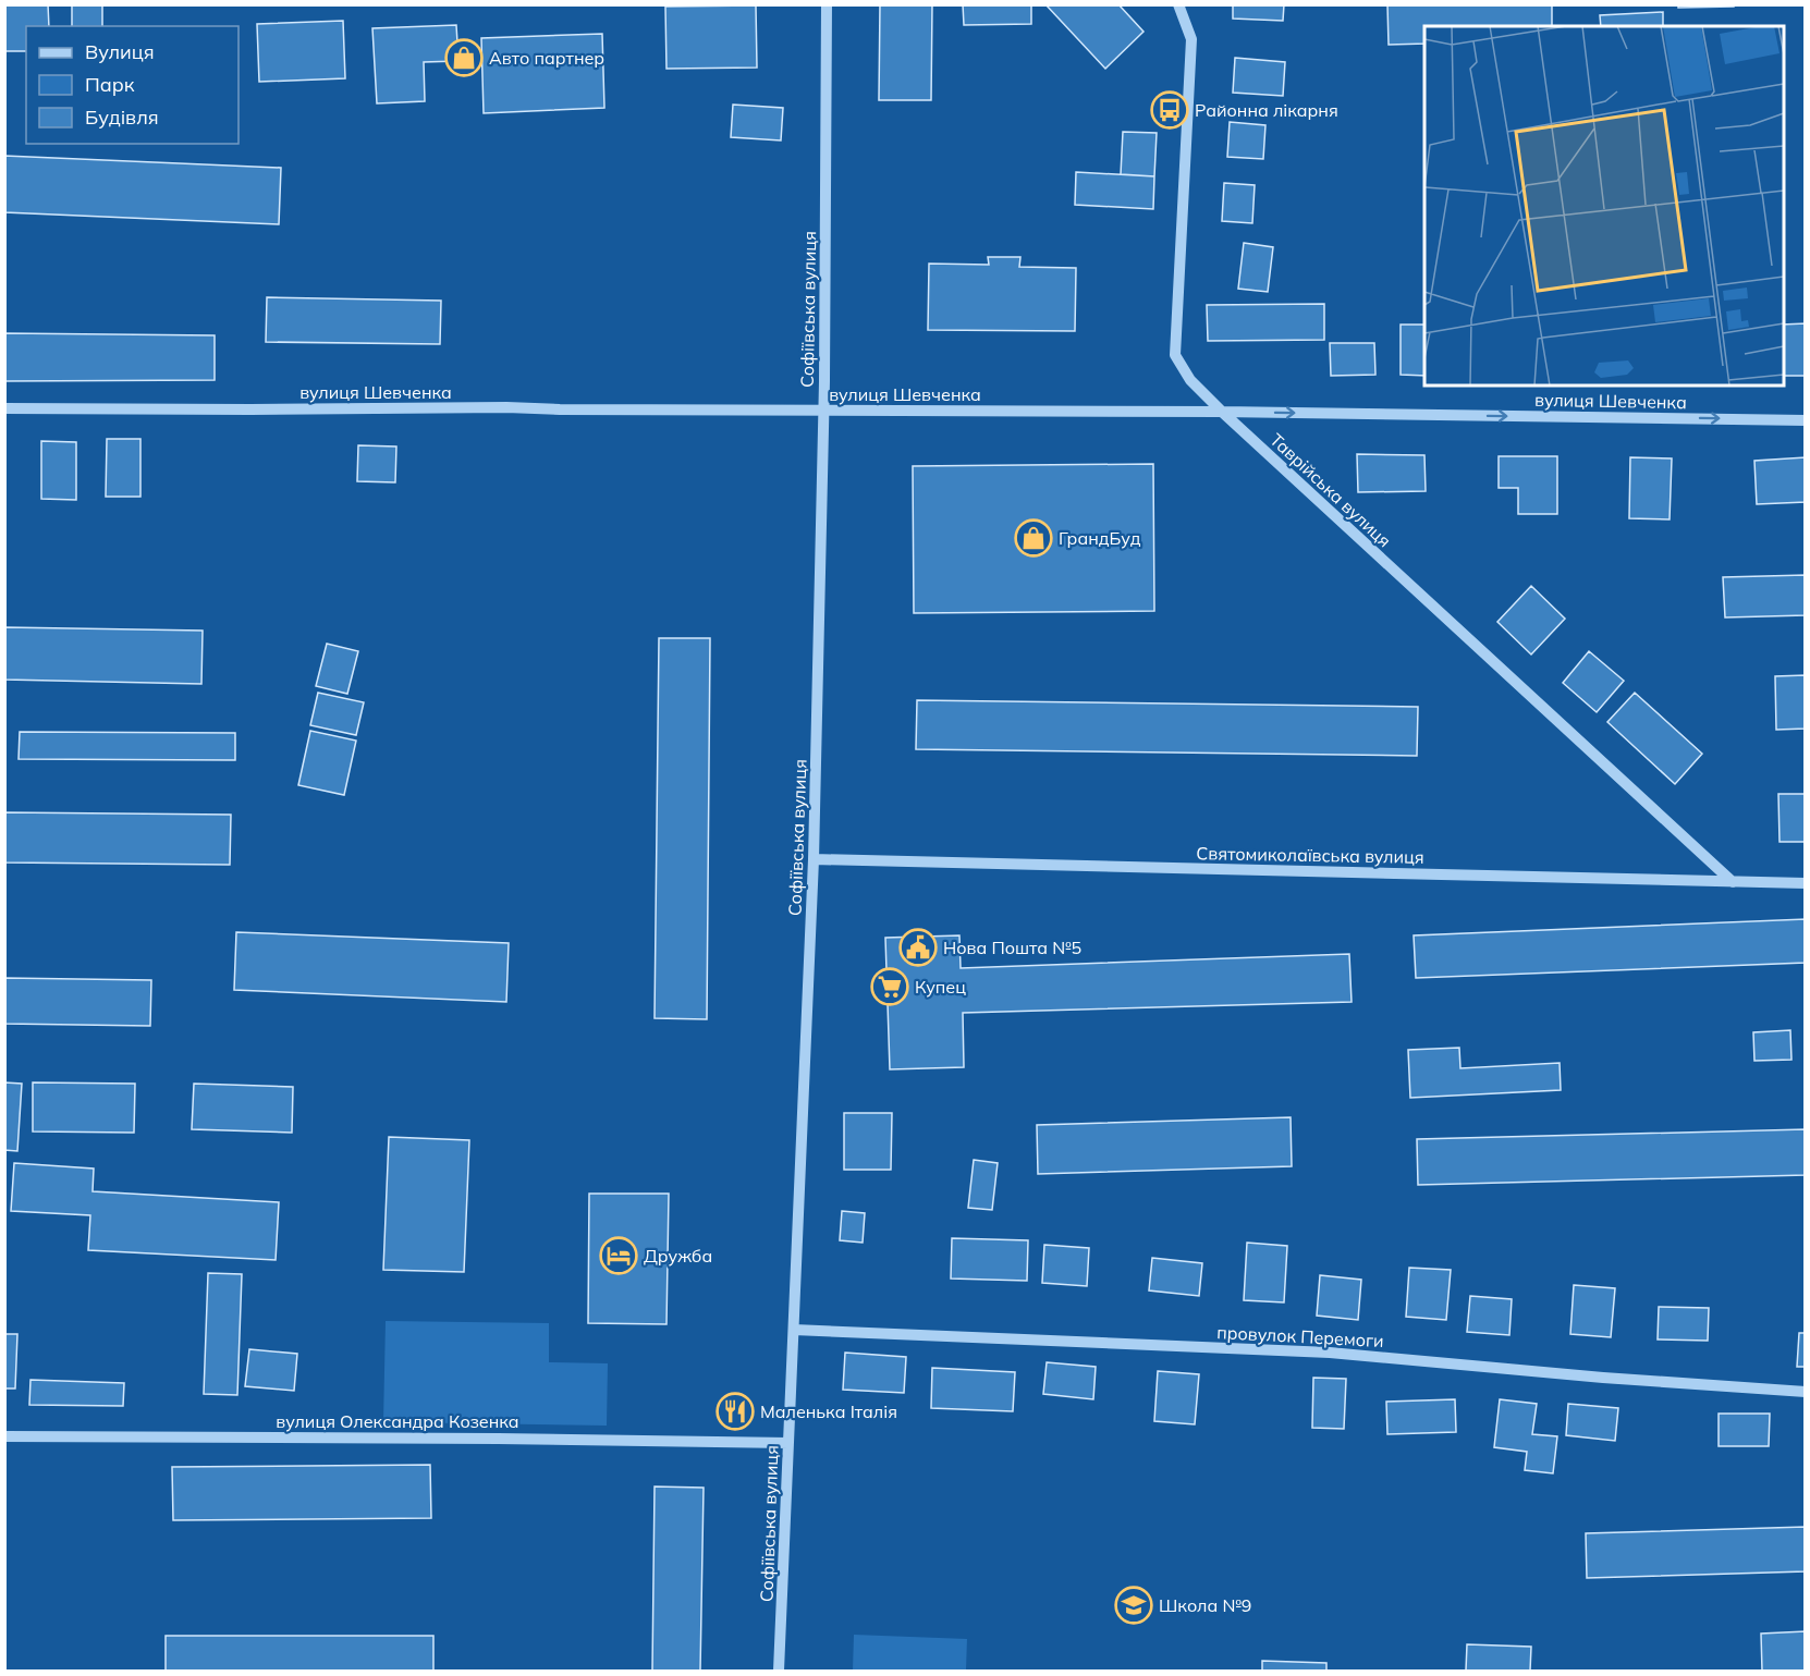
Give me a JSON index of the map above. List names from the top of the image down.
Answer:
{
  "streets": {
    "street": [
      "Софіївська вулиця",
      "вулиця Шевченка",
      "Таврійська вулиця",
      "Святомиколаївська вулиця",
      "провулок Перемоги",
      "вулиця Олександра Козенка"
    ]
  },
  "crossings": [
    ["Софіївська вулиця", "вулиця Шевченка"],
    ["Софіївська вулиця", "Святомиколаївська вулиця"],
    ["Софіївська вулиця", "провулок Перемоги"],
    ["Софіївська вулиця", "вулиця Олександра Козенка"],
    ["вулиця Шевченка", "Таврійська вулиця"],
    ["Таврійська вулиця", "Святомиколаївська вулиця"]
  ],
  "places": {
    "shop": ["Авто партнер", "ГрандБуд"],
    "bus stop": ["Районна лікарня"],
    "public building": ["Нова Пошта №5"],
    "supermarket": ["Купец"],
    "hotel": ["Дружба"],
    "restaurant": ["Маленька Італія"],
    "school or university": ["Школа №9"]
  },
  "legend": ["Вулиця", "Парк", "Будівля"]
}
